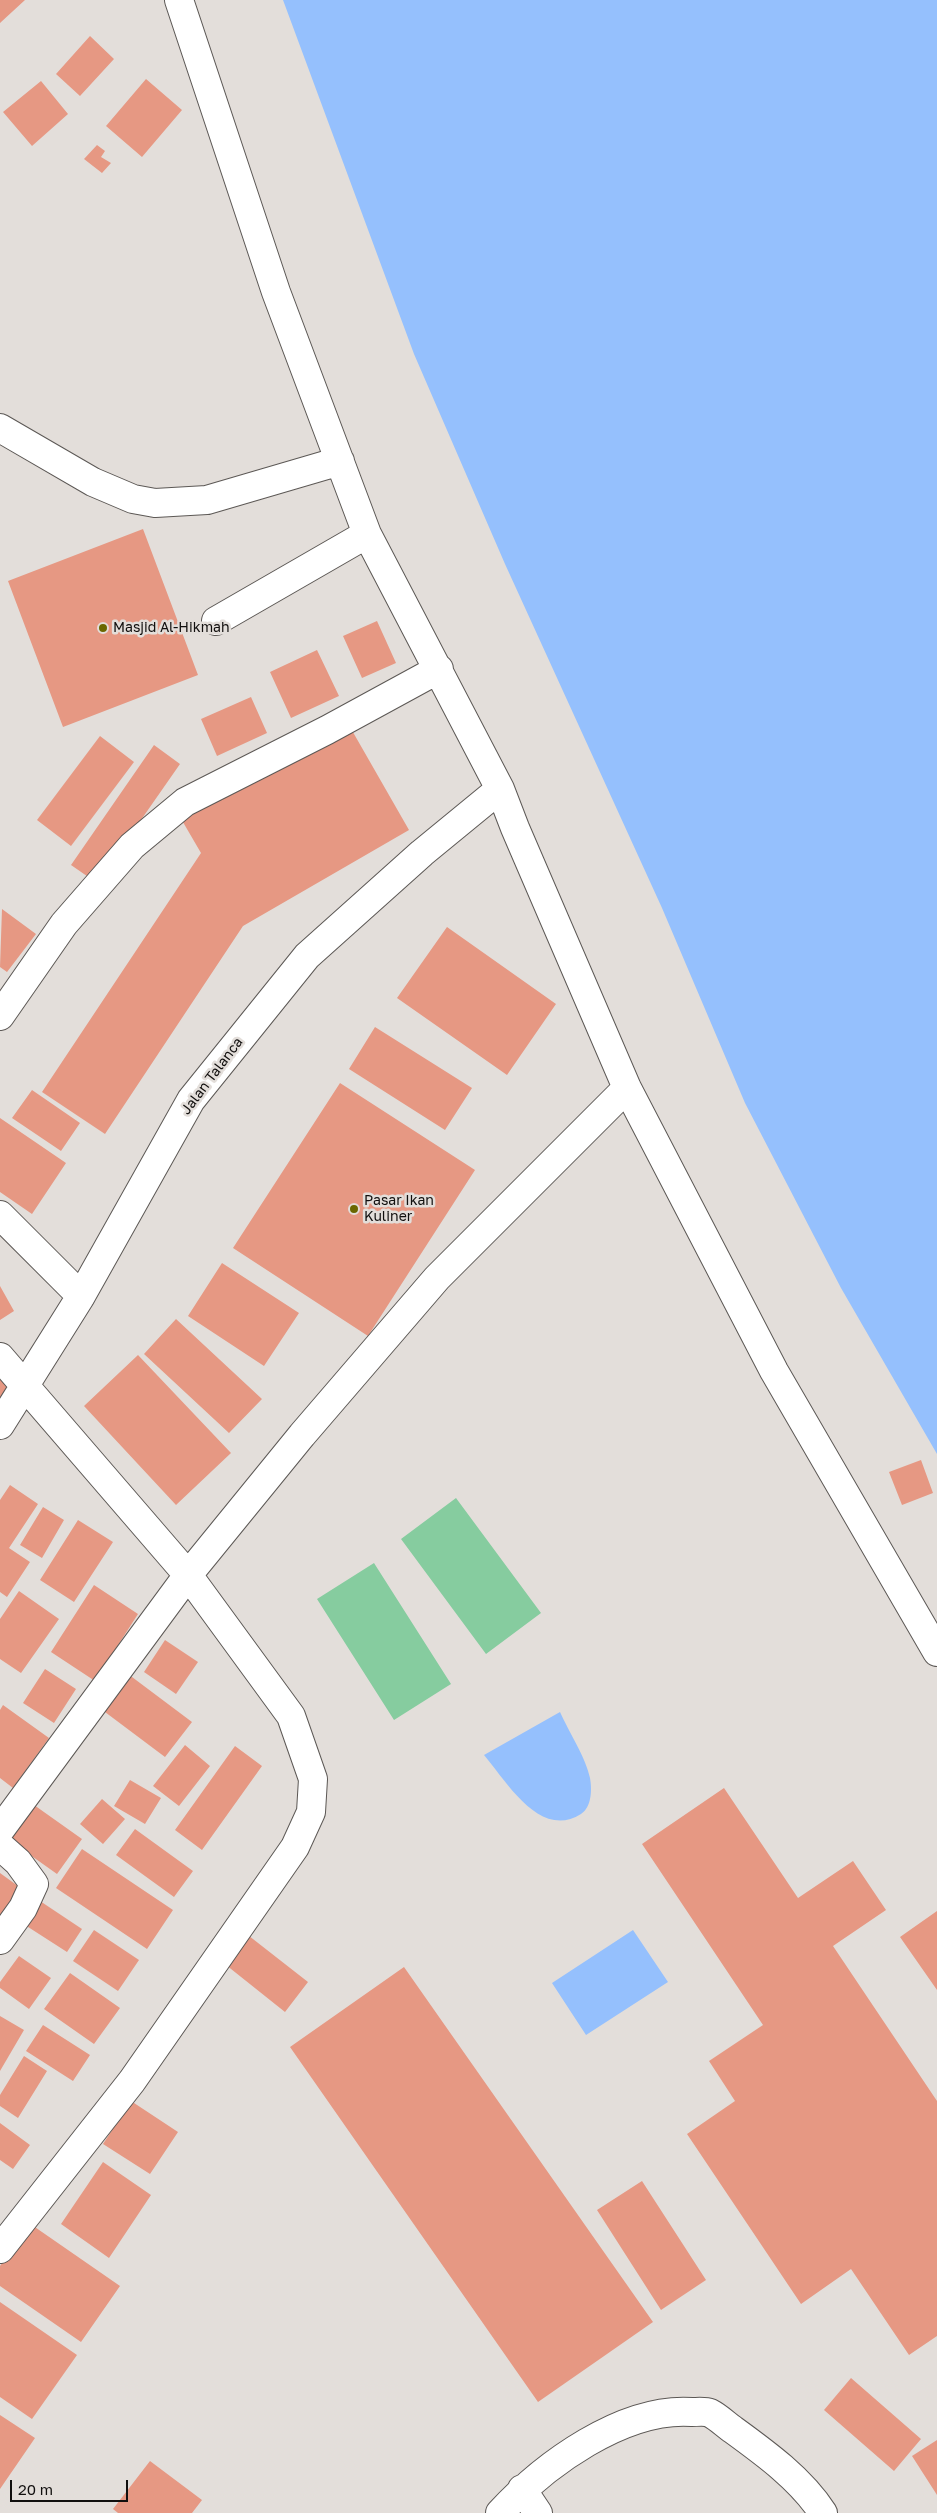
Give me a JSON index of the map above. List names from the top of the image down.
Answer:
{
  "streets": {
    "street": ["Jalan Talanca"]
  },
  "places": ["Masjid Al-Hikmah", "Pasar Ikan Kuliner"],
  "scale_bar": "20 m"
}
